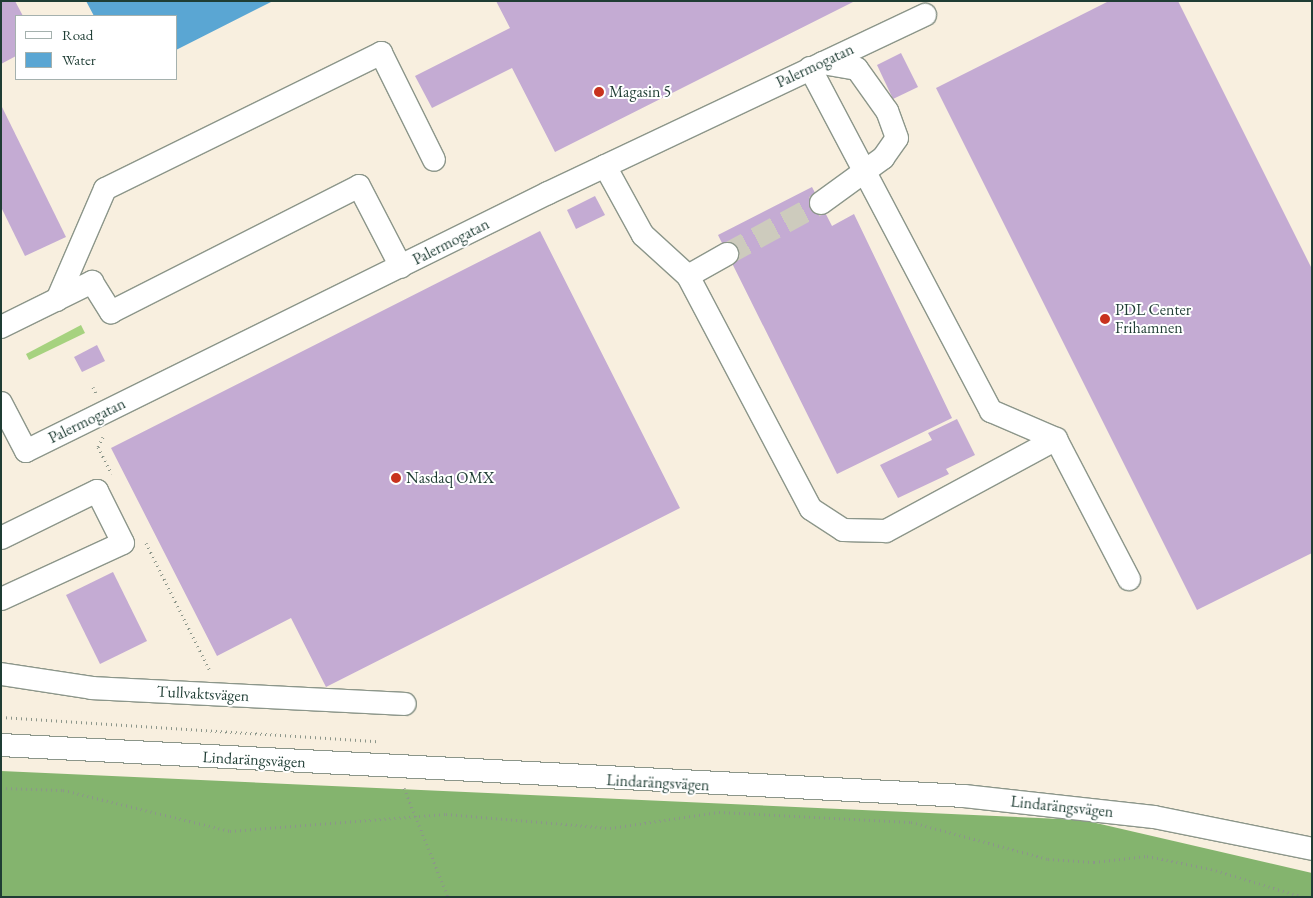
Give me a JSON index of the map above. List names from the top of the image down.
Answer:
{
  "streets": {
    "street": ["Palermogatan", "Tullvaktsvägen", "Lindarängsvägen"]
  },
  "places": ["Magasin 5", "PDL Center Frihamnen", "Nasdaq OMX"],
  "legend": ["Road", "Water"]
}
